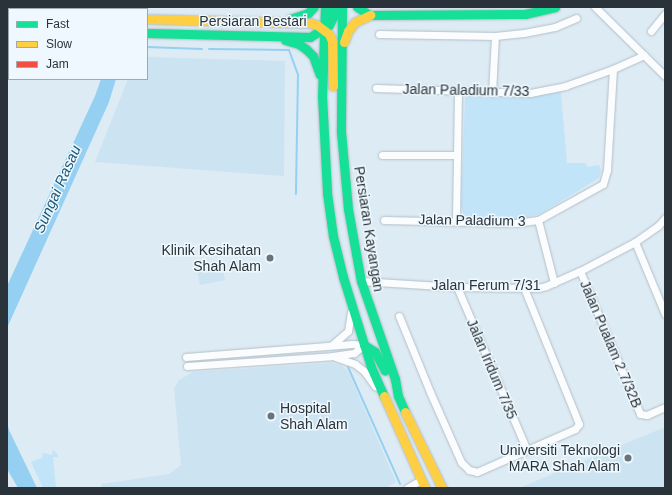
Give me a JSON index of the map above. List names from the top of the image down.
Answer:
{
  "streets": {
    "main road": ["Persiaran Bestari", "Persiaran Kayangan"],
    "street": [
      "Jalan Paladium 7/33",
      "Jalan Paladium 3",
      "Jalan Ferum 7/31",
      "Jalan Pualam 2 7/32B",
      "Jalan Iridum 7/35"
    ]
  },
  "crossings": [
    ["Jalan Paladium 7/33", "Jalan Paladium 3"],
    ["Persiaran Kayangan", "Jalan Ferum 7/31"],
    ["Jalan Ferum 7/31", "Jalan Pualam 2 7/32B"],
    ["Jalan Ferum 7/31", "Jalan Iridum 7/35"]
  ],
  "water": ["Sungai Rasau"],
  "places": ["Klinik Kesihatan Shah Alam", "Hospital Shah Alam", "Universiti Teknologi MARA Shah Alam"],
  "legend": ["Fast", "Slow", "Jam"]
}
